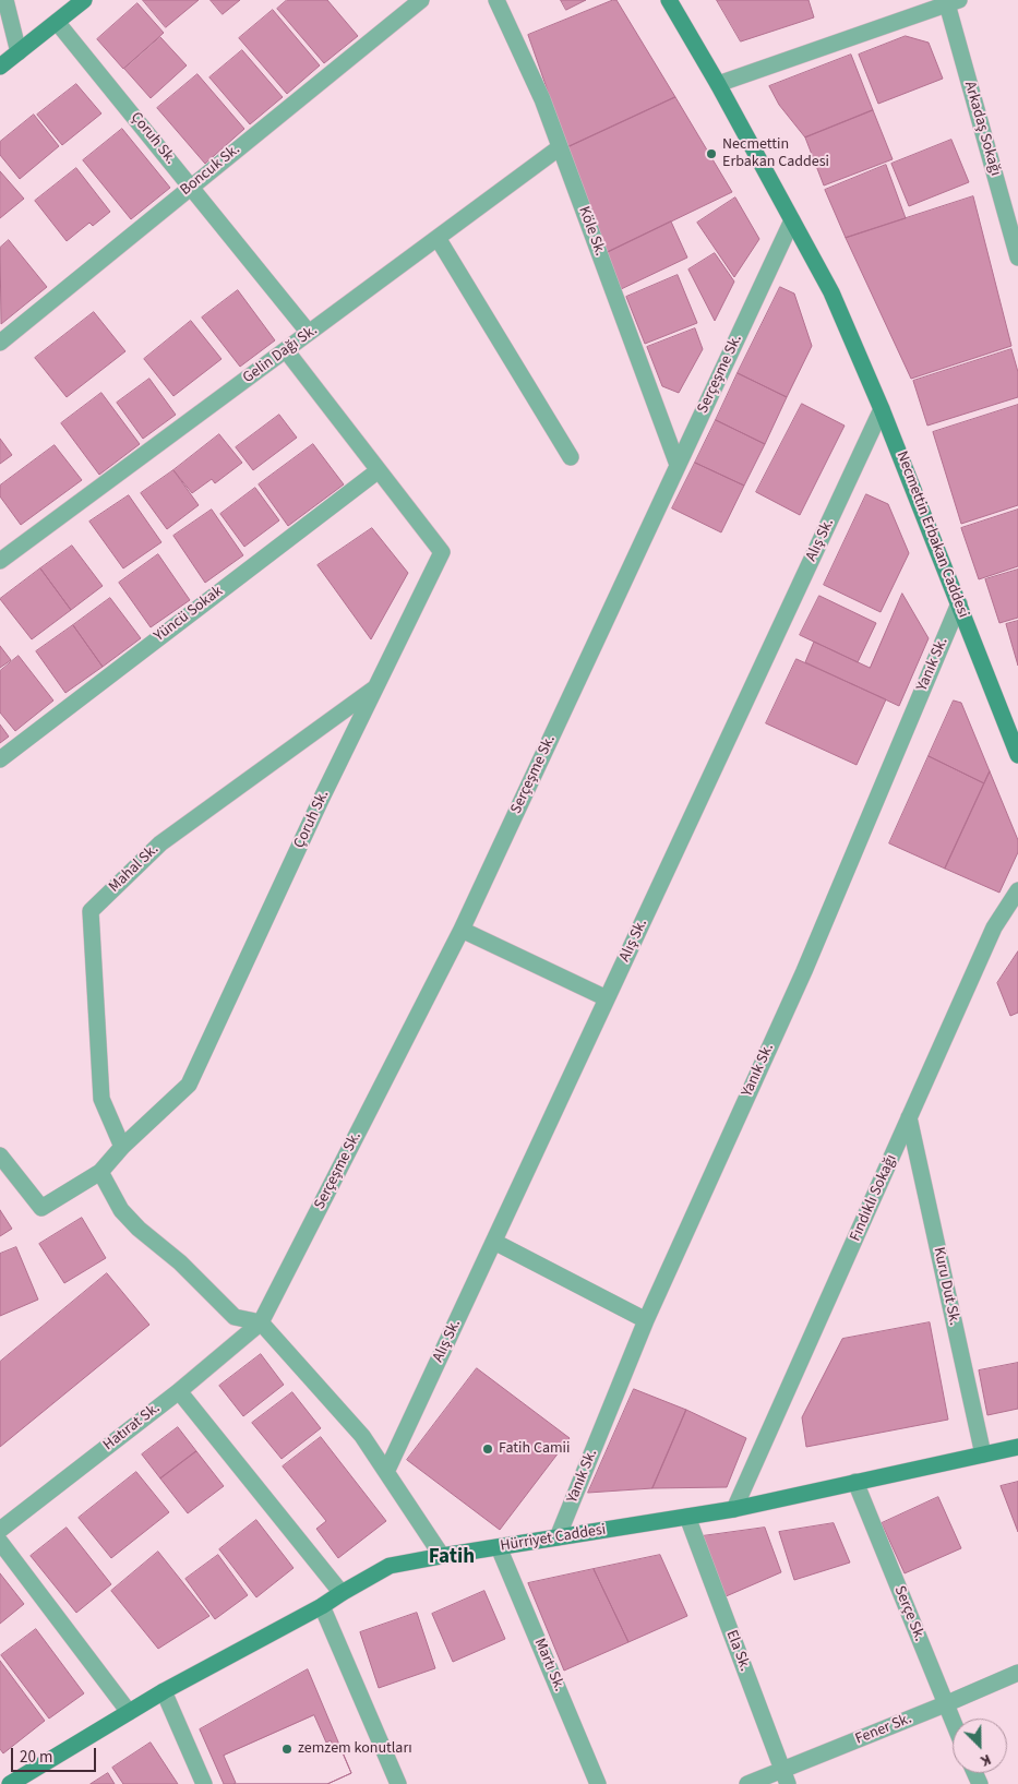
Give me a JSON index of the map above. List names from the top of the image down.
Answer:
{
  "streets": {
    "street": [
      "Arkadaş Sokağı",
      "Çoruh Sk.",
      "Boncuk Sk.",
      "Köle Sk.",
      "Gelin Dağı Sk.",
      "Serçeşme Sk.",
      "Necmettin Erbakan Caddesi",
      "Alış Sk.",
      "Yüncü Sokak",
      "Yanık Sk.",
      "Mahal Sk.",
      "Fındıklı Sokağı",
      "Kuru Dut Sk.",
      "Hatırat Sk.",
      "Hürriyet Caddesi",
      "Serçe Sk.",
      "Ela Sk.",
      "Martı Sk.",
      "Fener Sk."
    ]
  },
  "crossings": [
    ["Çoruh Sk.", "Boncuk Sk."],
    ["Çoruh Sk.", "Gelin Dağı Sk."],
    ["Çoruh Sk.", "Yüncü Sokak"],
    ["Çoruh Sk.", "Mahal Sk."],
    ["Köle Sk.", "Gelin Dağı Sk."],
    ["Köle Sk.", "Serçeşme Sk."],
    ["Serçeşme Sk.", "Necmettin Erbakan Caddesi"],
    ["Serçeşme Sk.", "Hatırat Sk."],
    ["Necmettin Erbakan Caddesi", "Alış Sk."],
    ["Necmettin Erbakan Caddesi", "Yanık Sk."],
    ["Yanık Sk.", "Hürriyet Caddesi"],
    ["Fındıklı Sokağı", "Kuru Dut Sk."],
    ["Fındıklı Sokağı", "Hürriyet Caddesi"],
    ["Kuru Dut Sk.", "Hürriyet Caddesi"],
    ["Hürriyet Caddesi", "Serçe Sk."],
    ["Hürriyet Caddesi", "Ela Sk."],
    ["Hürriyet Caddesi", "Martı Sk."],
    ["Serçe Sk.", "Fener Sk."],
    ["Ela Sk.", "Fener Sk."]
  ],
  "districts": ["Fatih"],
  "places": ["Necmettin Erbakan Caddesi", "Fatih Camii", "zemzem konutları"],
  "scale_bar": "20 m",
  "north": "bottom right"
}
